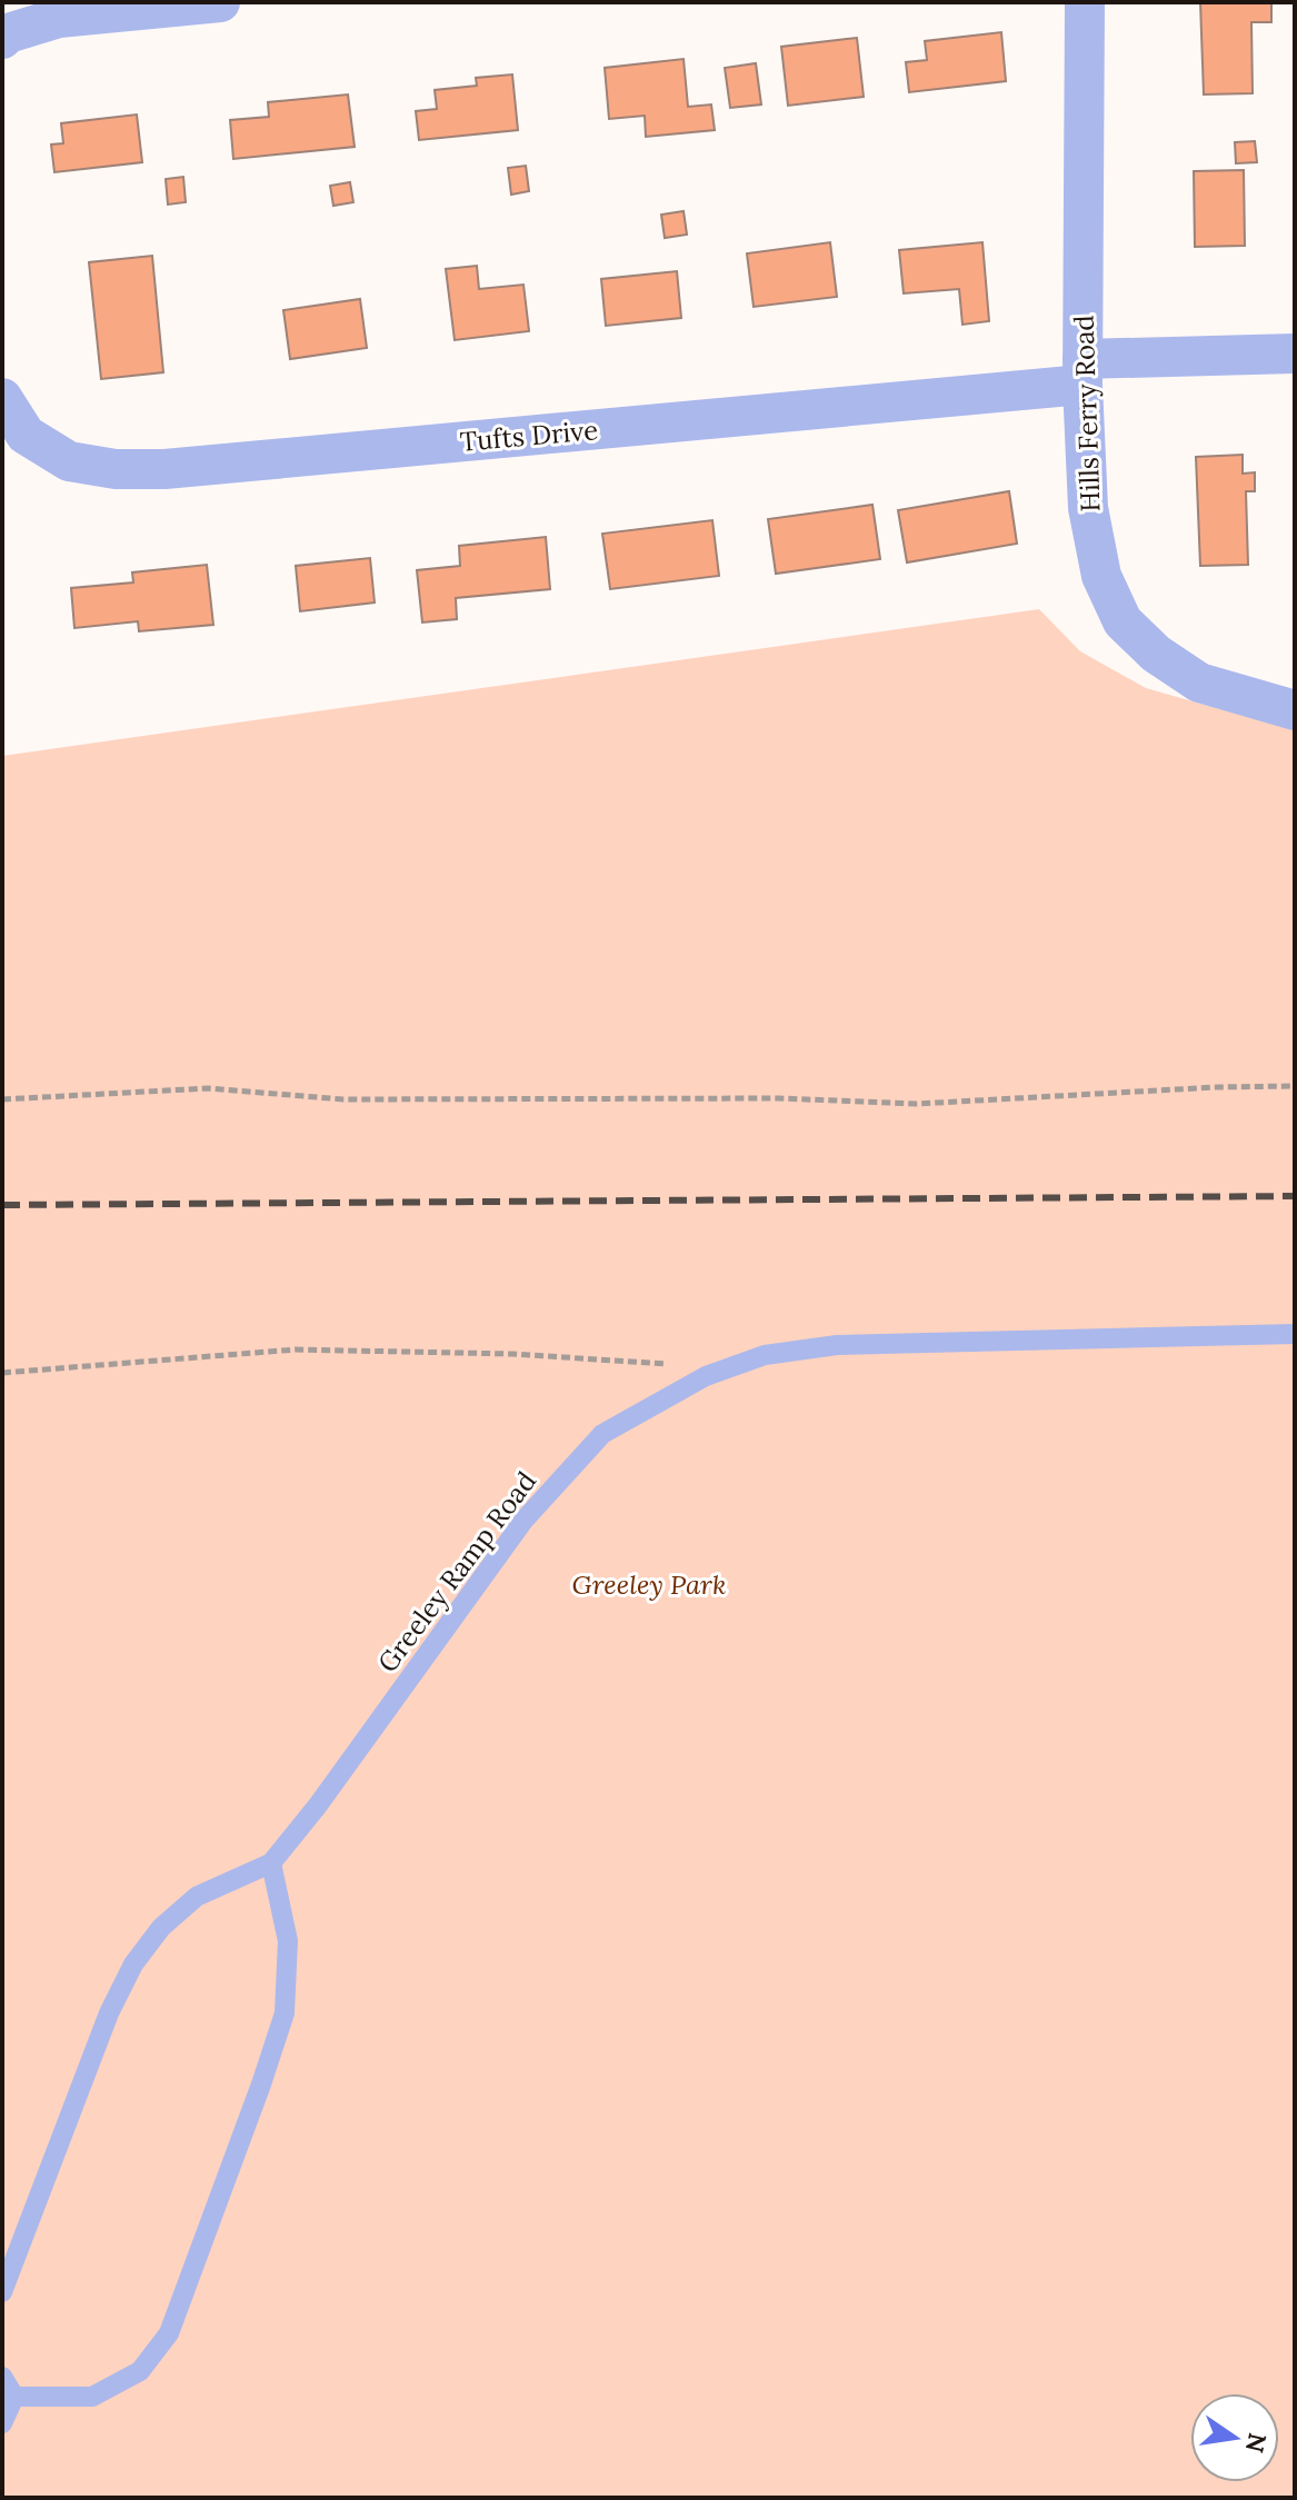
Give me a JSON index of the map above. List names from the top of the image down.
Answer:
{
  "streets": {
    "street": ["Hills Ferry Road", "Tufts Drive"],
    "lane": ["Greeley Ramp Road"]
  },
  "crossings": [
    ["Hills Ferry Road", "Tufts Drive"]
  ],
  "parks": ["Greeley Park"],
  "north": "right"
}
